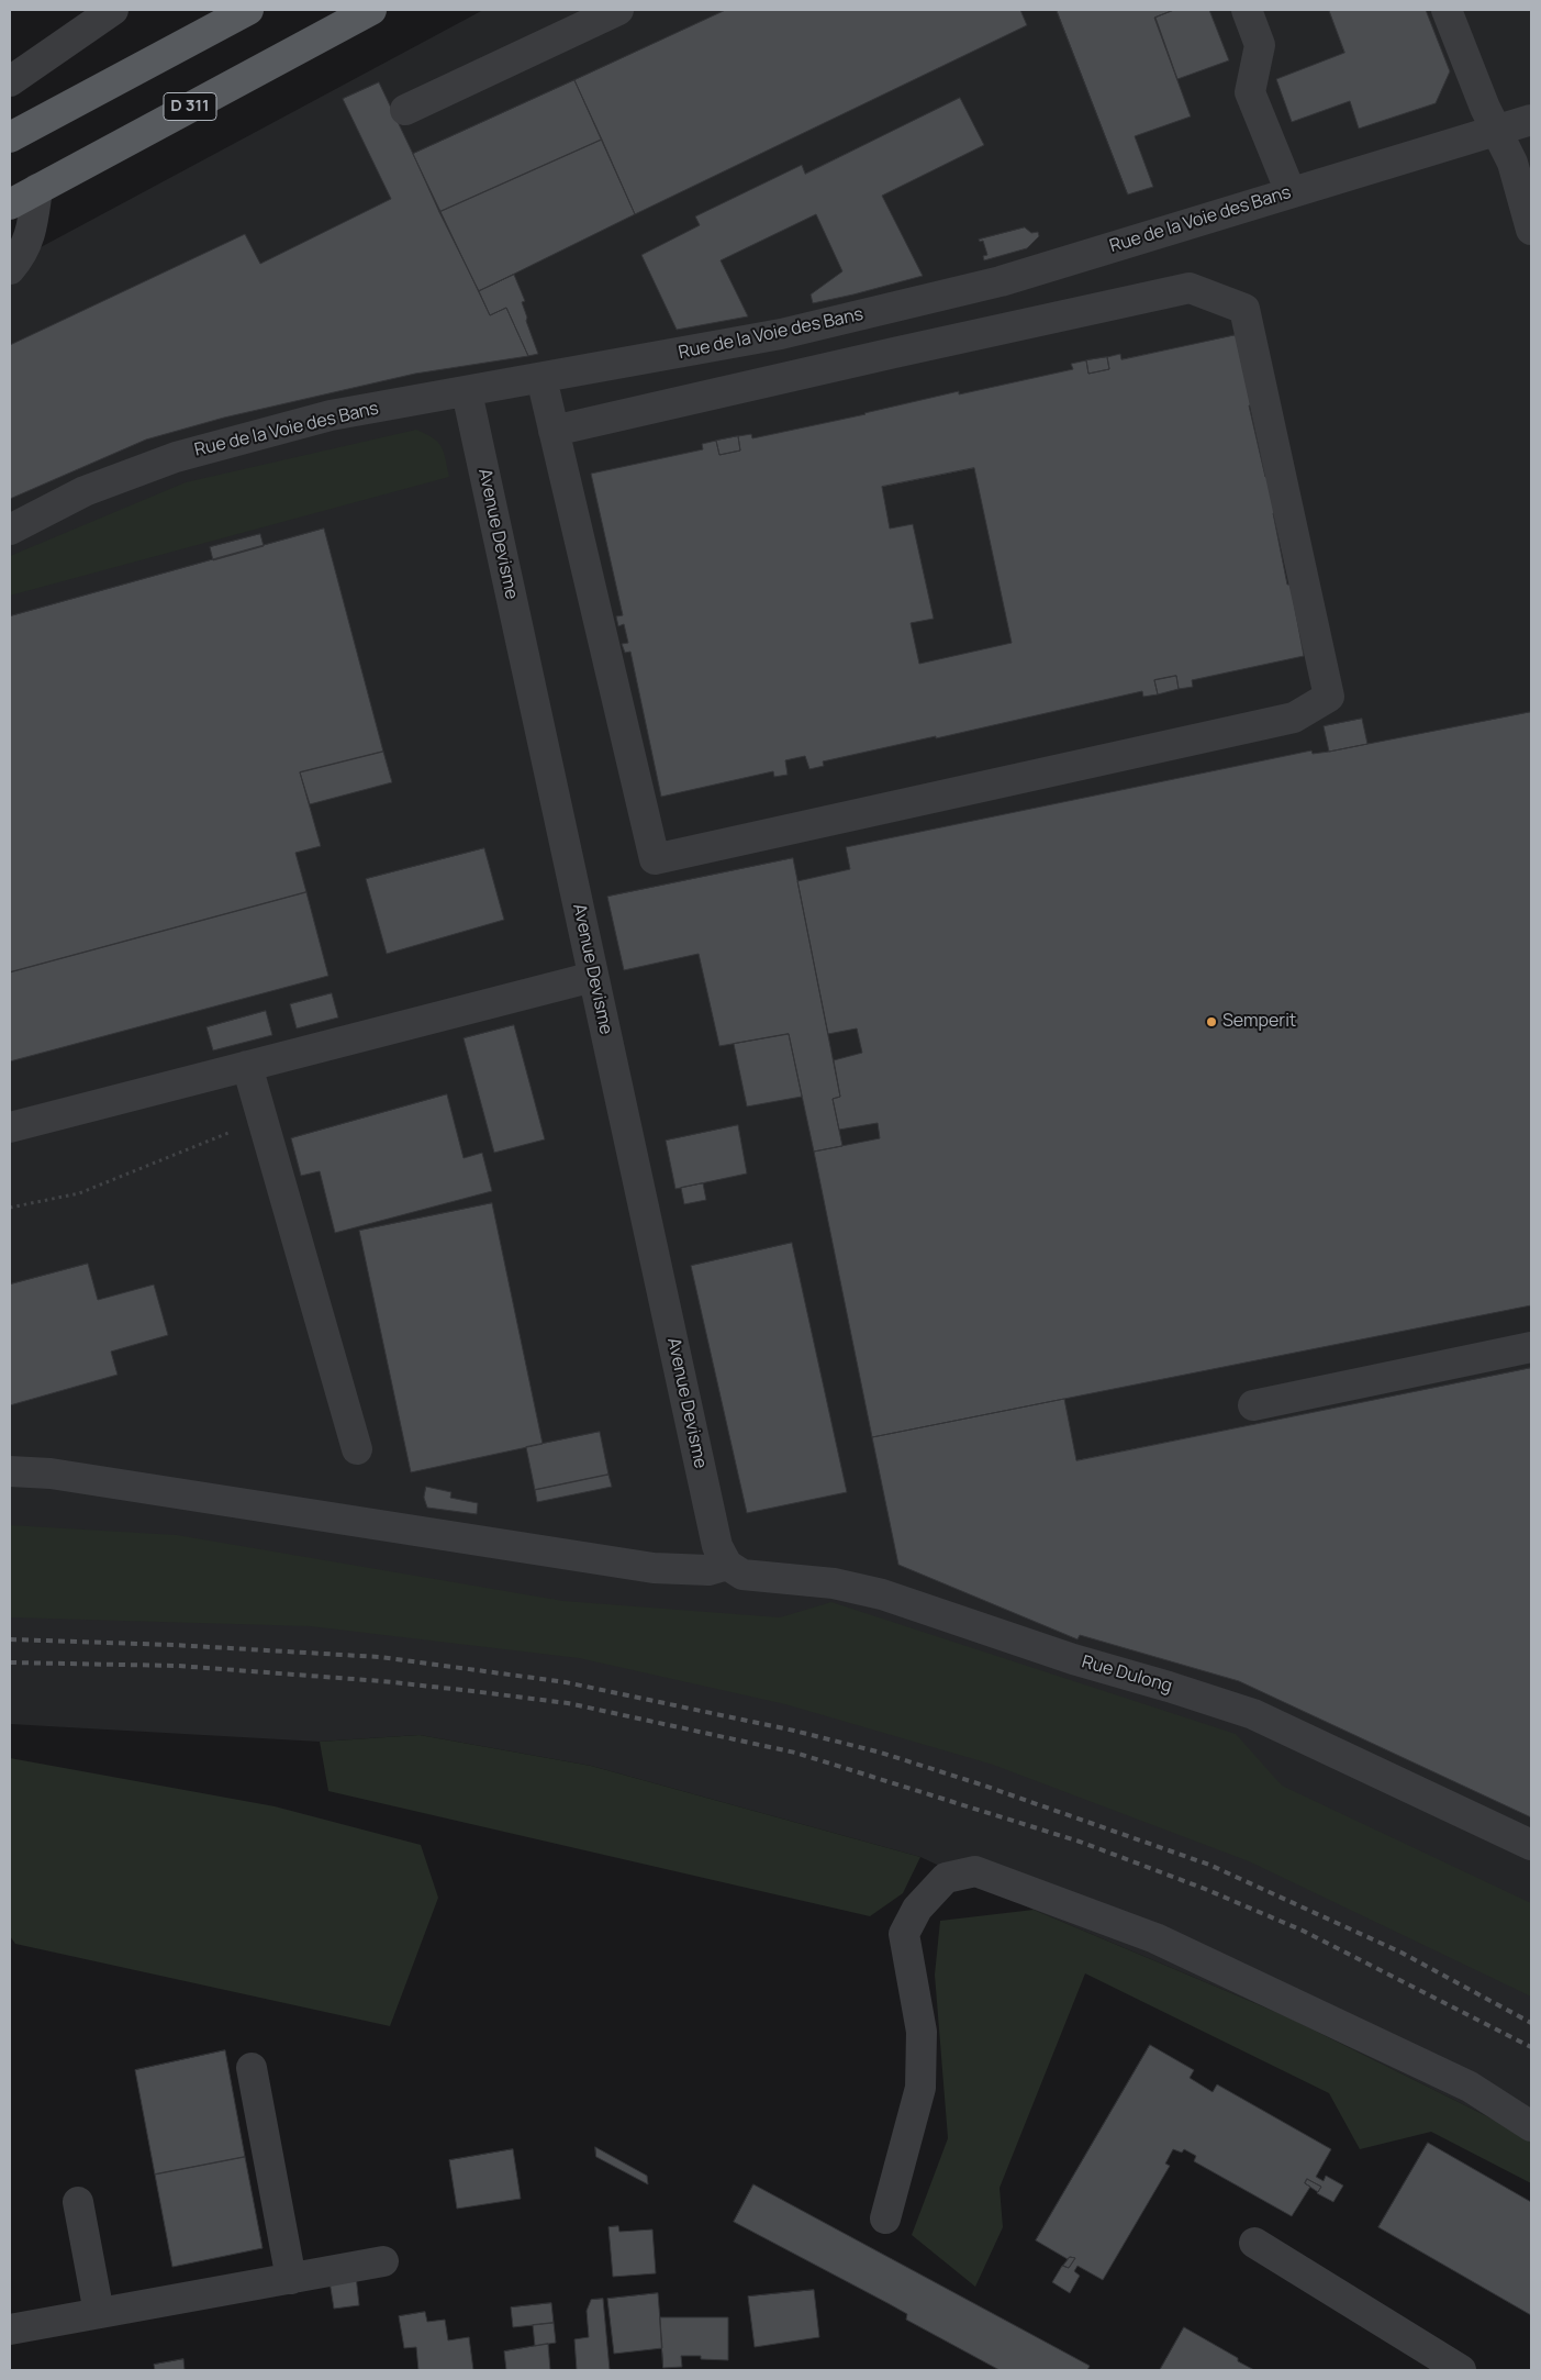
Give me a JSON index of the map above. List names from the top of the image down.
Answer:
{
  "streets": {
    "main road": ["D 311"],
    "street": ["Rue de la Voie des Bans", "Avenue Devisme", "Rue Dulong"]
  },
  "crossings": [
    ["Rue de la Voie des Bans", "Avenue Devisme"],
    ["Avenue Devisme", "Rue Dulong"]
  ],
  "places": ["Semperit"]
}
